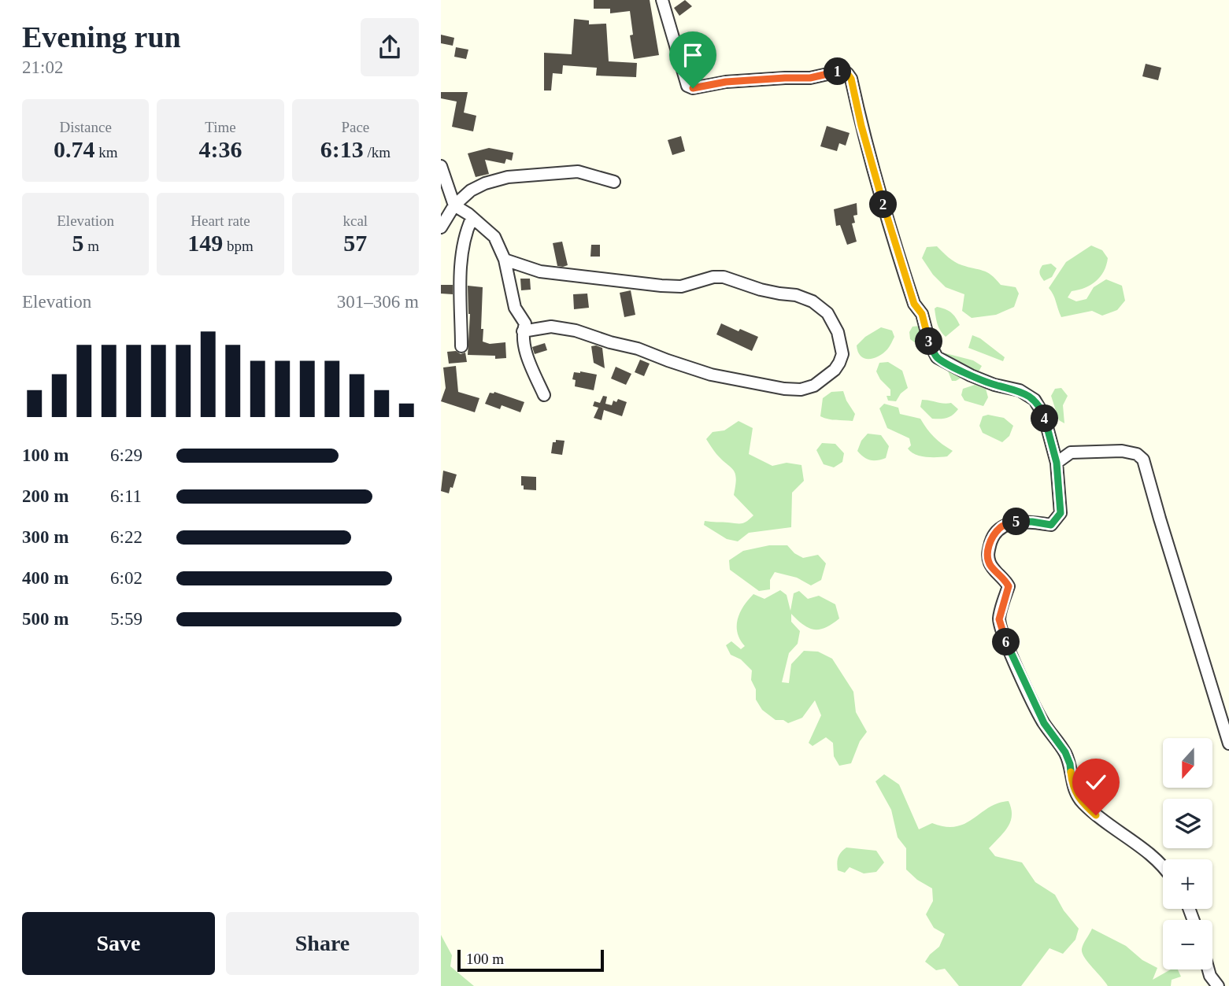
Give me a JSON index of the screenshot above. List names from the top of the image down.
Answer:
{
  "scale_bar": "100 m",
  "north": "bottom",
  "page": {
    "heading": ["Evening run", "21:02"],
    "pins": [
      "1",
      "2",
      "3",
      "4",
      "5",
      "6"
    ],
    "stats": [
      ["Distance", "0.74 km"],
      ["Time", "4:36"],
      ["Pace", "6:13 /km"],
      ["Elevation", "5 m"],
      ["Heart rate", "149 bpm"],
      ["kcal", "57"]
    ],
    "chart": ["Elevation", "301–306 m"],
    "list": [
      {
        "name": "100 m",
        "note": "6:29"
      },
      {
        "name": "200 m",
        "note": "6:11"
      },
      {
        "name": "300 m",
        "note": "6:22"
      },
      {
        "name": "400 m",
        "note": "6:02"
      },
      {
        "name": "500 m",
        "note": "5:59"
      }
    ],
    "map_buttons": ["+", "−"],
    "buttons": ["Save", "Share"],
    "scale": "100 m"
  }
}
